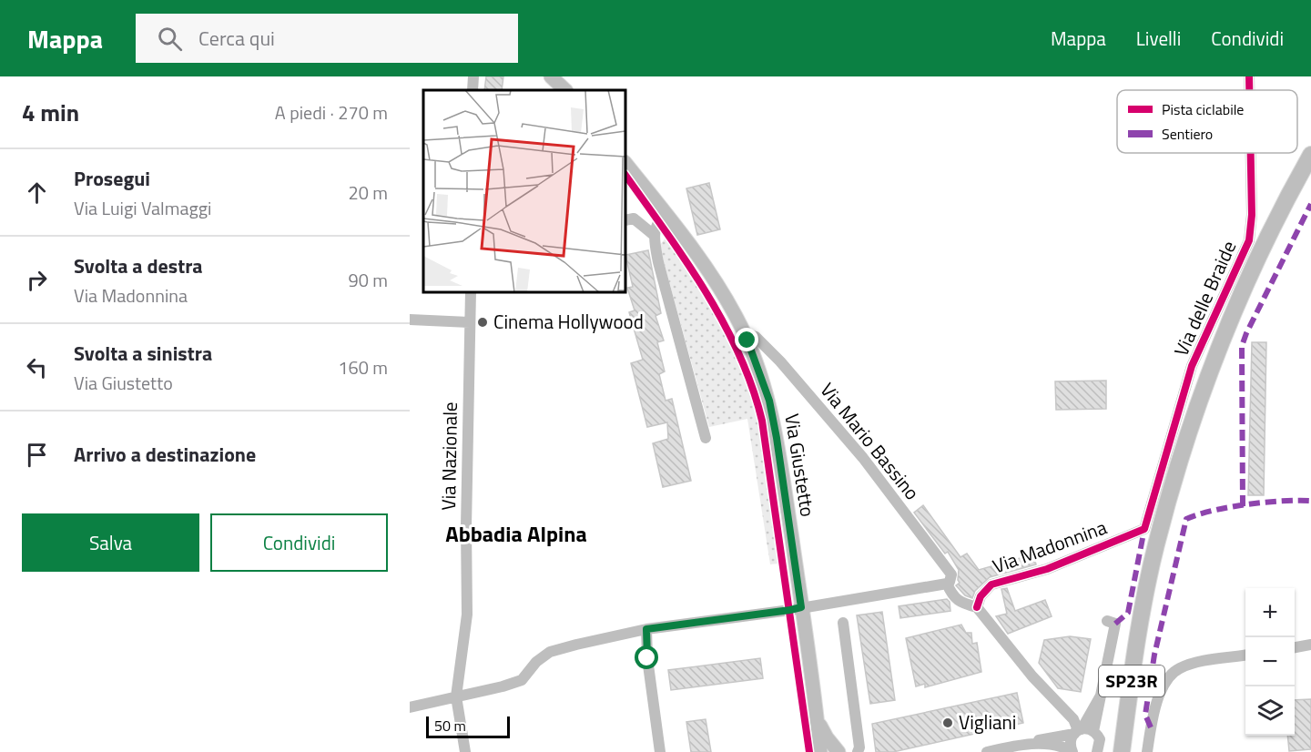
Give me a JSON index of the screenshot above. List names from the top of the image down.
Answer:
{
  "streets": {
    "highway": ["SP23R"],
    "main road": ["Via Giustetto"],
    "street": [
      "Via delle Braide",
      "Via Mario Bassino",
      "Via Nazionale",
      "Via Madonnina"
    ]
  },
  "crossings": [
    ["Via delle Braide", "Via Madonnina"],
    ["Via Mario Bassino", "Via Giustetto"]
  ],
  "districts": ["Abbadia Alpina"],
  "places": ["Cinema Hollywood", "Vigliani"],
  "legend": ["Pista ciclabile", "Sentiero"],
  "scale_bar": "50 m",
  "page": {
    "header": "Mappa",
    "search": "Cerca qui",
    "nav": ["Mappa", "Livelli", "Condividi"],
    "heading": ["4 min", "A piedi · 270 m"],
    "list": [
      ["Prosegui", "Via Luigi Valmaggi", "20 m"],
      ["Svolta a destra", "Via Madonnina", "90 m"],
      ["Svolta a sinistra", "Via Giustetto", "160 m"],
      "Arrivo a destinazione"
    ],
    "buttons": ["Salva", "Condividi"],
    "map_buttons": ["+", "−"],
    "scale": "50 m"
  }
}
